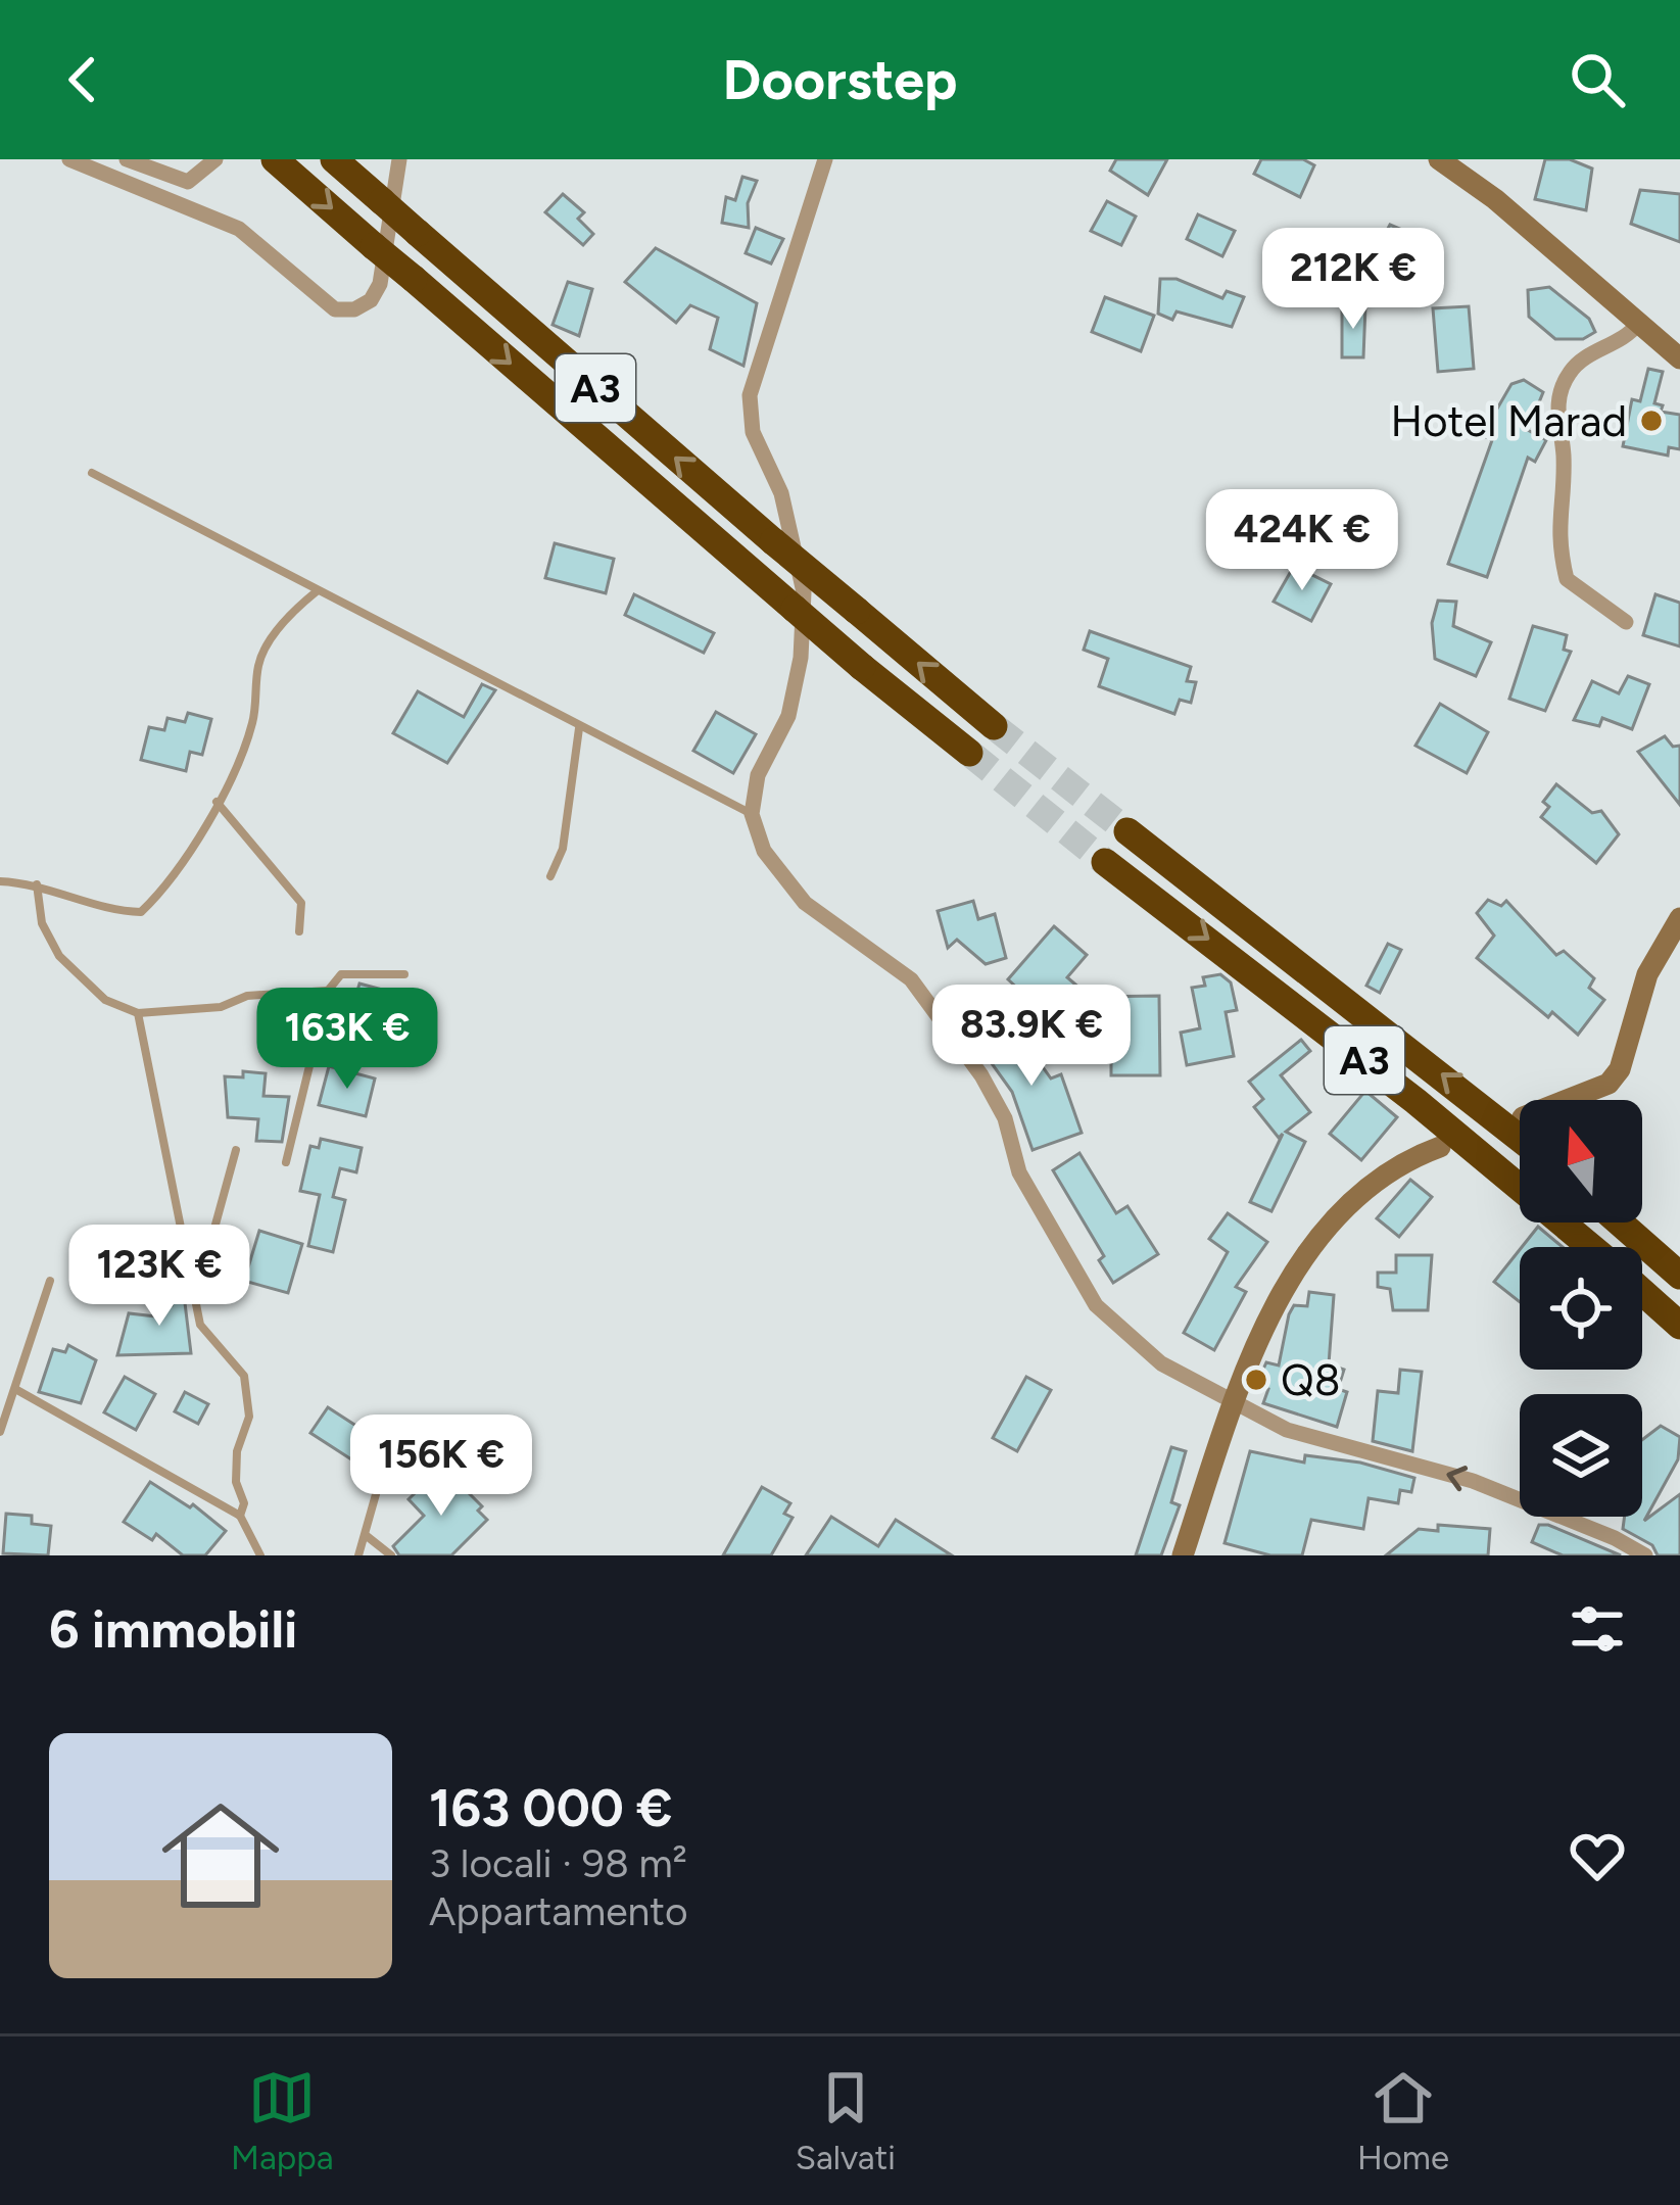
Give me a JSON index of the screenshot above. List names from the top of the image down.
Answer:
{
  "streets": {
    "highway": ["A3"]
  },
  "places": ["Hotel Marad", "Q8"],
  "north": "top",
  "page": {
    "header": "Doorstep",
    "price": [
      "212K €",
      "424K €",
      "83.9K €",
      "163K €",
      "123K €",
      "156K €"
    ],
    "heading": "6 immobili",
    "list": [
      {
        "name": "163 000 €",
        "note": "3 locali · 98 m² · Appartamento"
      }
    ],
    "tabs": ["Mappa", "Salvati", "Home"]
  }
}
